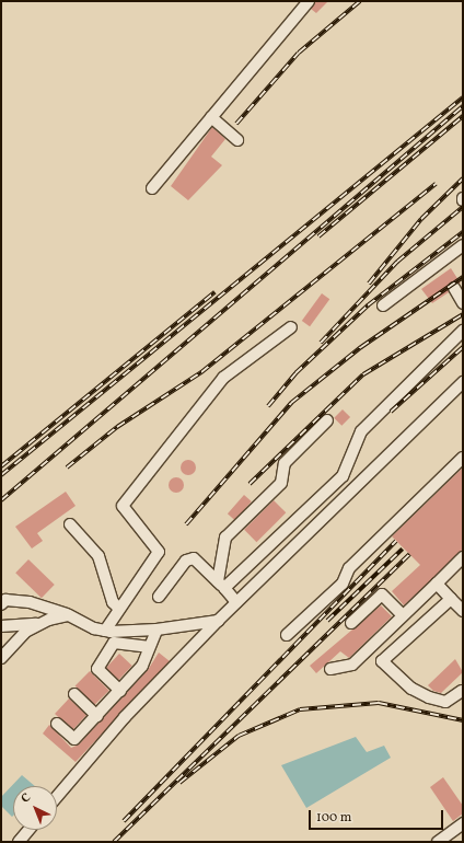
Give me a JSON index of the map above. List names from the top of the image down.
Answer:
{
  "scale_bar": "100 m",
  "north": "top left"
}
